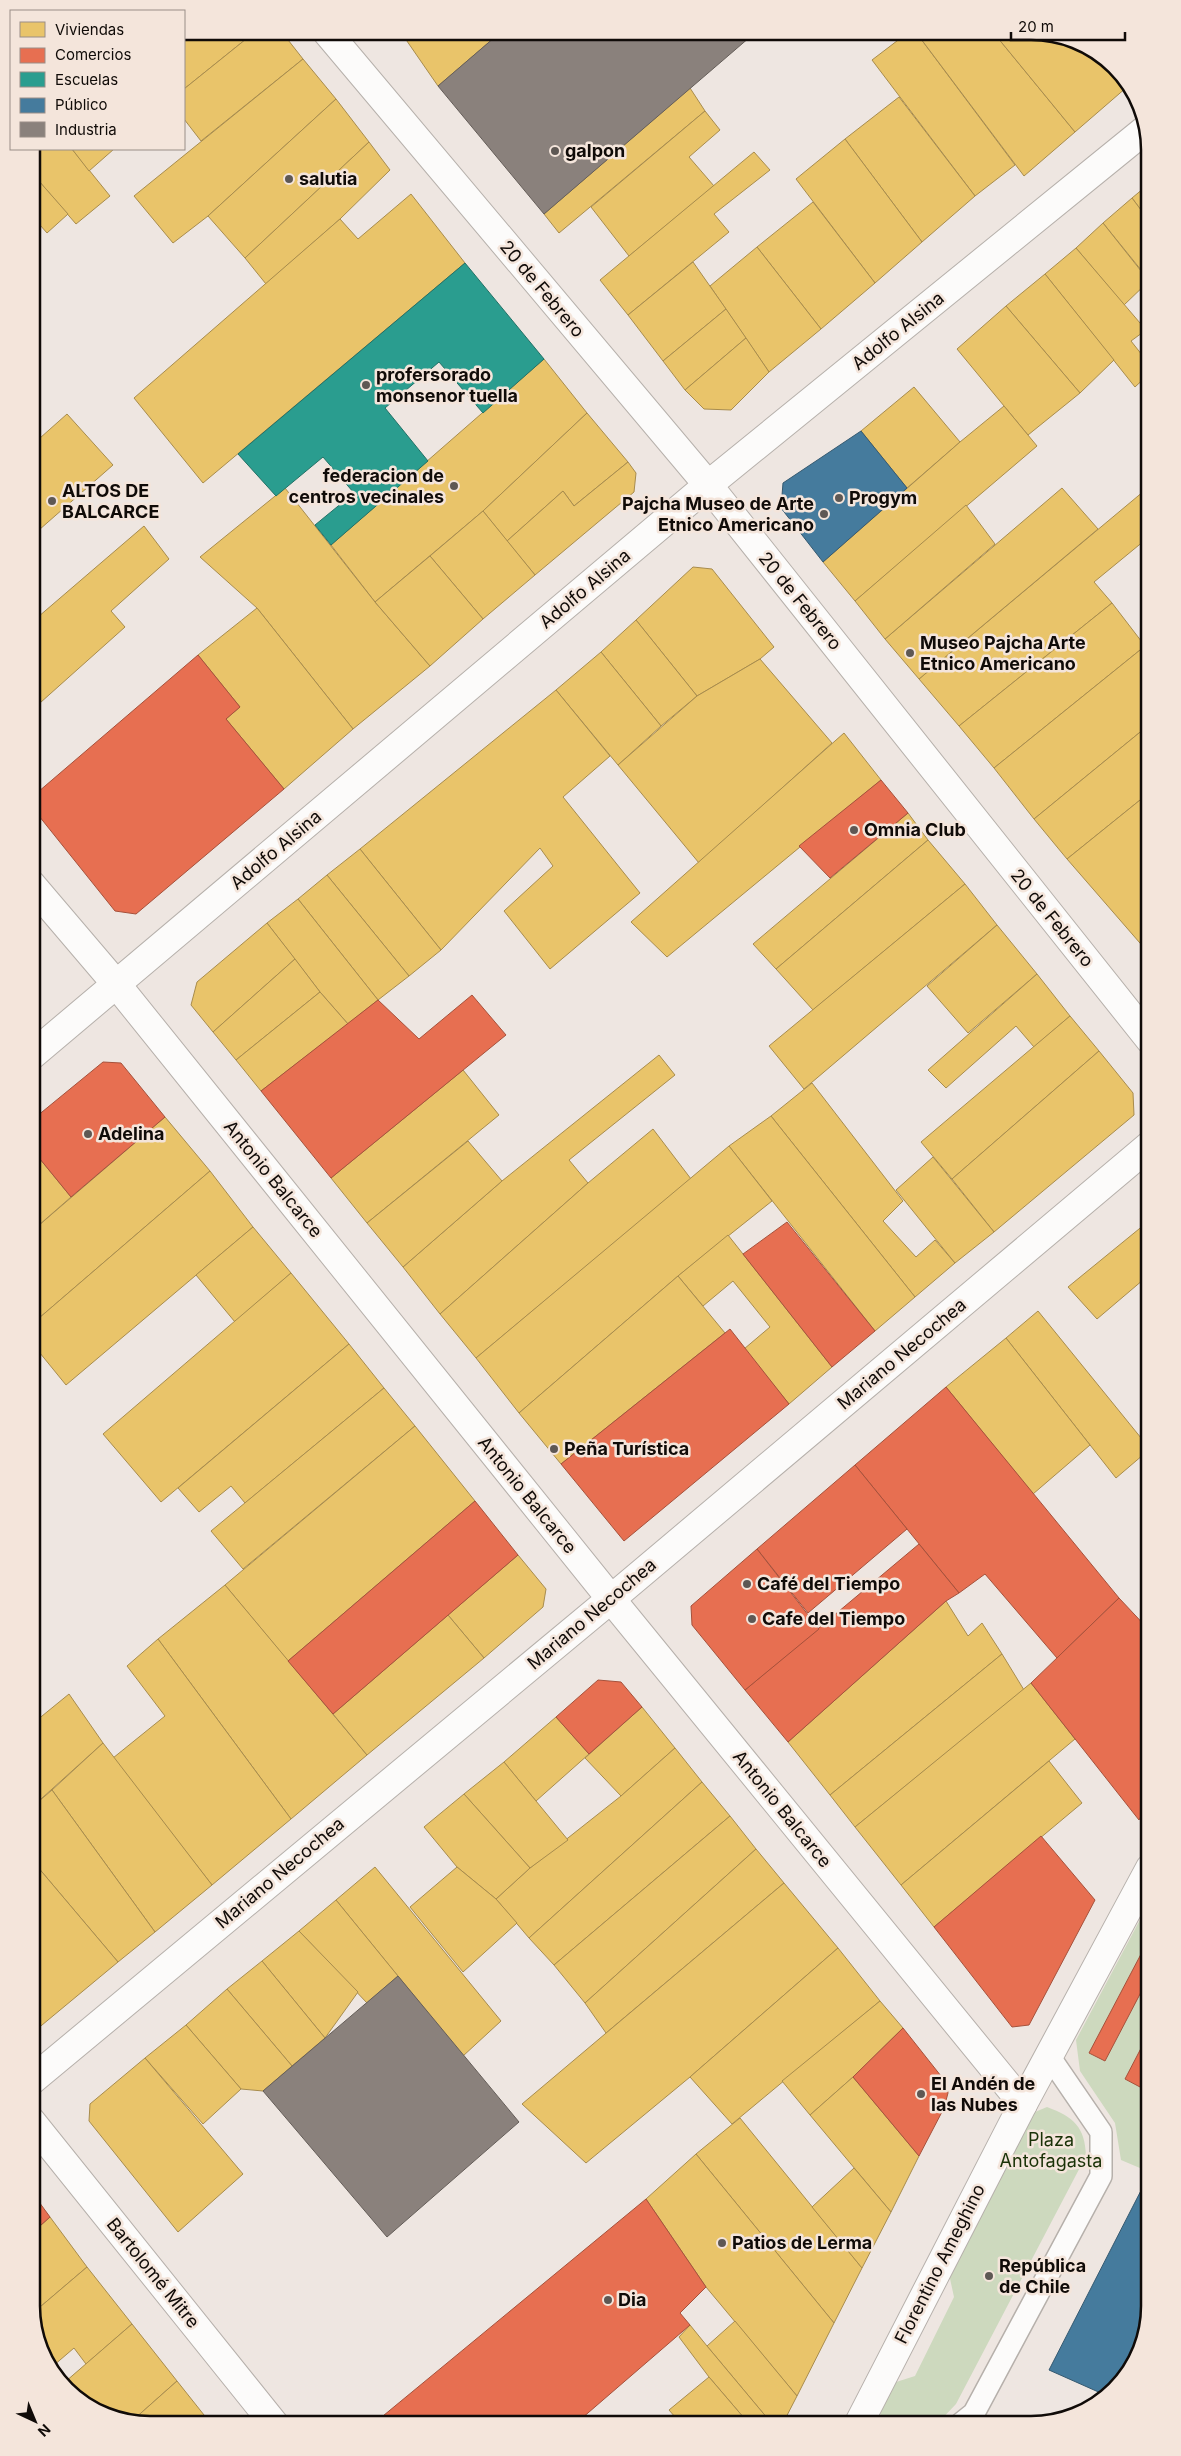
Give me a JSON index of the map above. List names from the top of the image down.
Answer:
{
  "streets": {
    "street": [
      "20 de Febrero",
      "Adolfo Alsina",
      "Antonio Balcarce",
      "Mariano Necochea",
      "Florentino Ameghino",
      "Bartolomé Mitre"
    ]
  },
  "crossings": [
    ["20 de Febrero", "Adolfo Alsina"],
    ["Adolfo Alsina", "Antonio Balcarce"],
    ["Antonio Balcarce", "Mariano Necochea"],
    ["Antonio Balcarce", "Florentino Ameghino"]
  ],
  "parks": ["Plaza Antofagasta"],
  "places": [
    "galpon",
    "salutia",
    "profersorado monsenor tuella",
    "federacion de centros vecinales",
    "Progym",
    "ALTOS DE BALCARCE",
    "Pajcha Museo de Arte Etnico Americano",
    "Museo Pajcha Arte Etnico Americano",
    "Omnia Club",
    "Adelina",
    "Peña Turística",
    "Café del Tiempo",
    "Cafe del Tiempo",
    "El Andén de las Nubes",
    "Patios de Lerma",
    "República de Chile",
    "Dia"
  ],
  "legend": [
    "Viviendas",
    "Comercios",
    "Escuelas",
    "Público",
    "Industria"
  ],
  "scale_bar": "20 m",
  "north": "bottom right"
}
